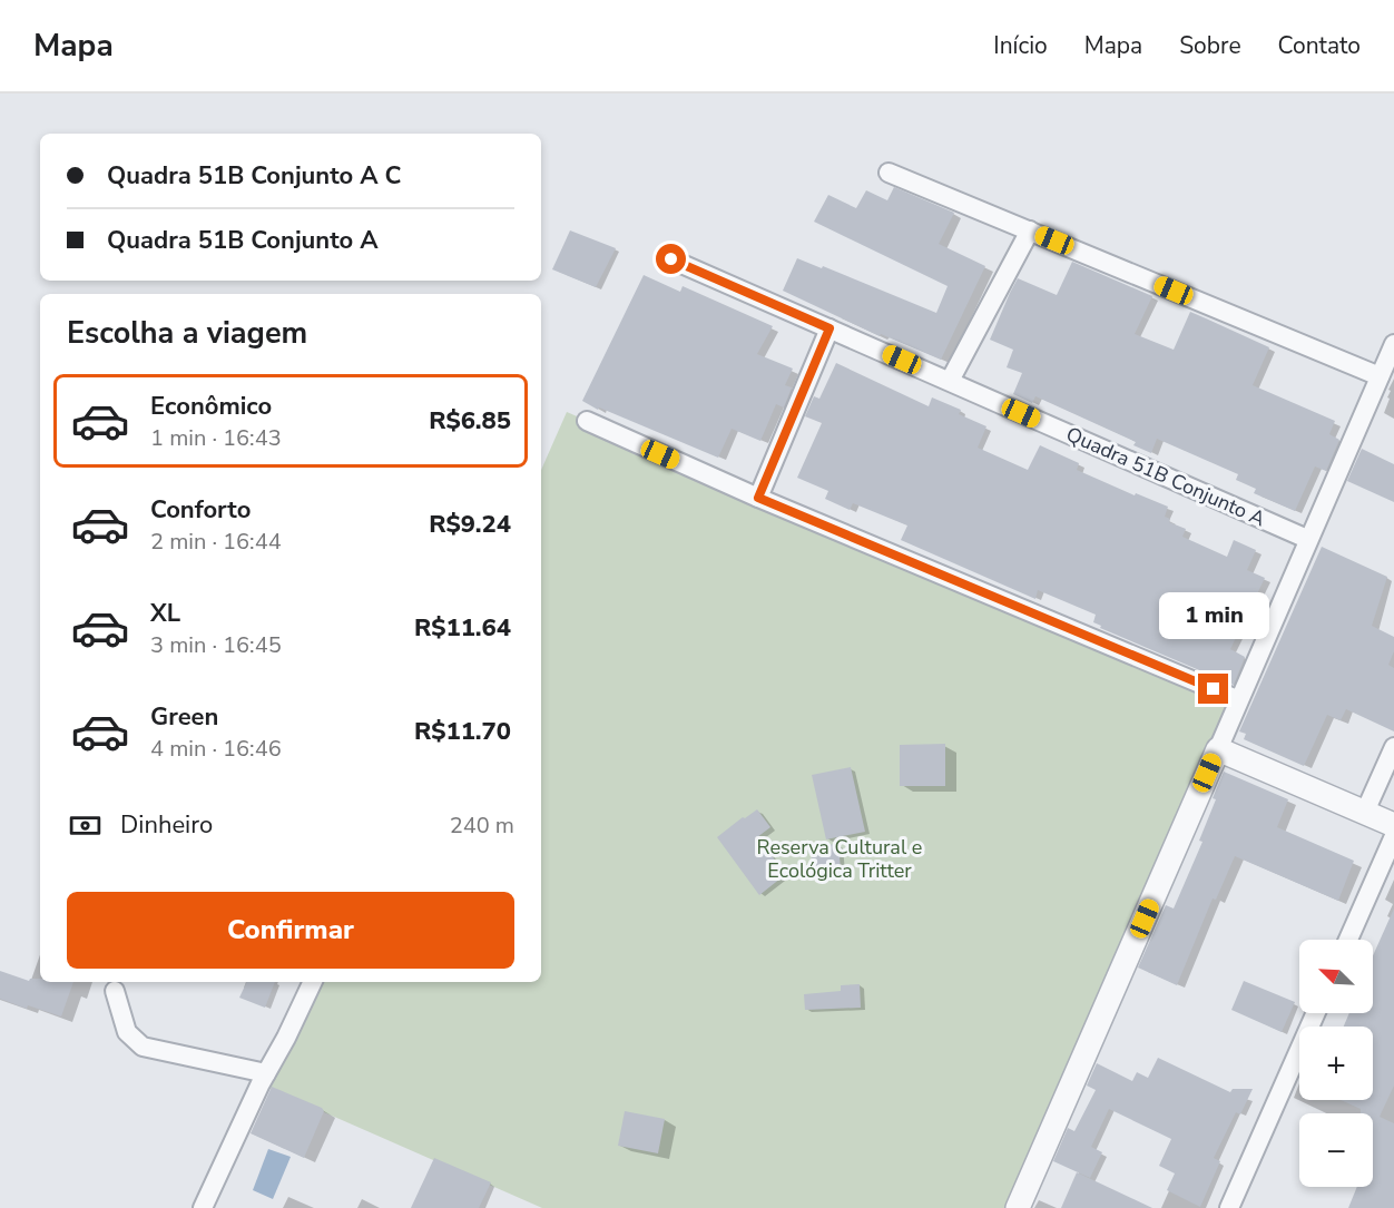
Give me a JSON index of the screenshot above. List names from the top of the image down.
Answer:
{
  "streets": {
    "street": ["Quadra 51B Conjunto A"]
  },
  "parks": ["Reserva Cultural e Ecológica Tritter"],
  "north": "top left",
  "page": {
    "header": "Mapa",
    "nav": [
      "Início",
      "Mapa",
      "Sobre",
      "Contato"
    ],
    "banner": ["Quadra 51B Conjunto A C", "Quadra 51B Conjunto A"],
    "heading": "Escolha a viagem",
    "list": [
      {
        "name": "Econômico",
        "note": "1 min · 16:43",
        "value": "R$6.85"
      },
      {
        "name": "Conforto",
        "note": "2 min · 16:44",
        "value": "R$9.24"
      },
      {
        "name": "XL",
        "note": "3 min · 16:45",
        "value": "R$11.64"
      },
      {
        "name": "Green",
        "note": "4 min · 16:46",
        "value": "R$11.70"
      }
    ],
    "bubble": "1 min",
    "pay": ["Dinheiro", "240 m"],
    "buttons": "Confirmar",
    "map_buttons": ["+", "−"]
  }
}
